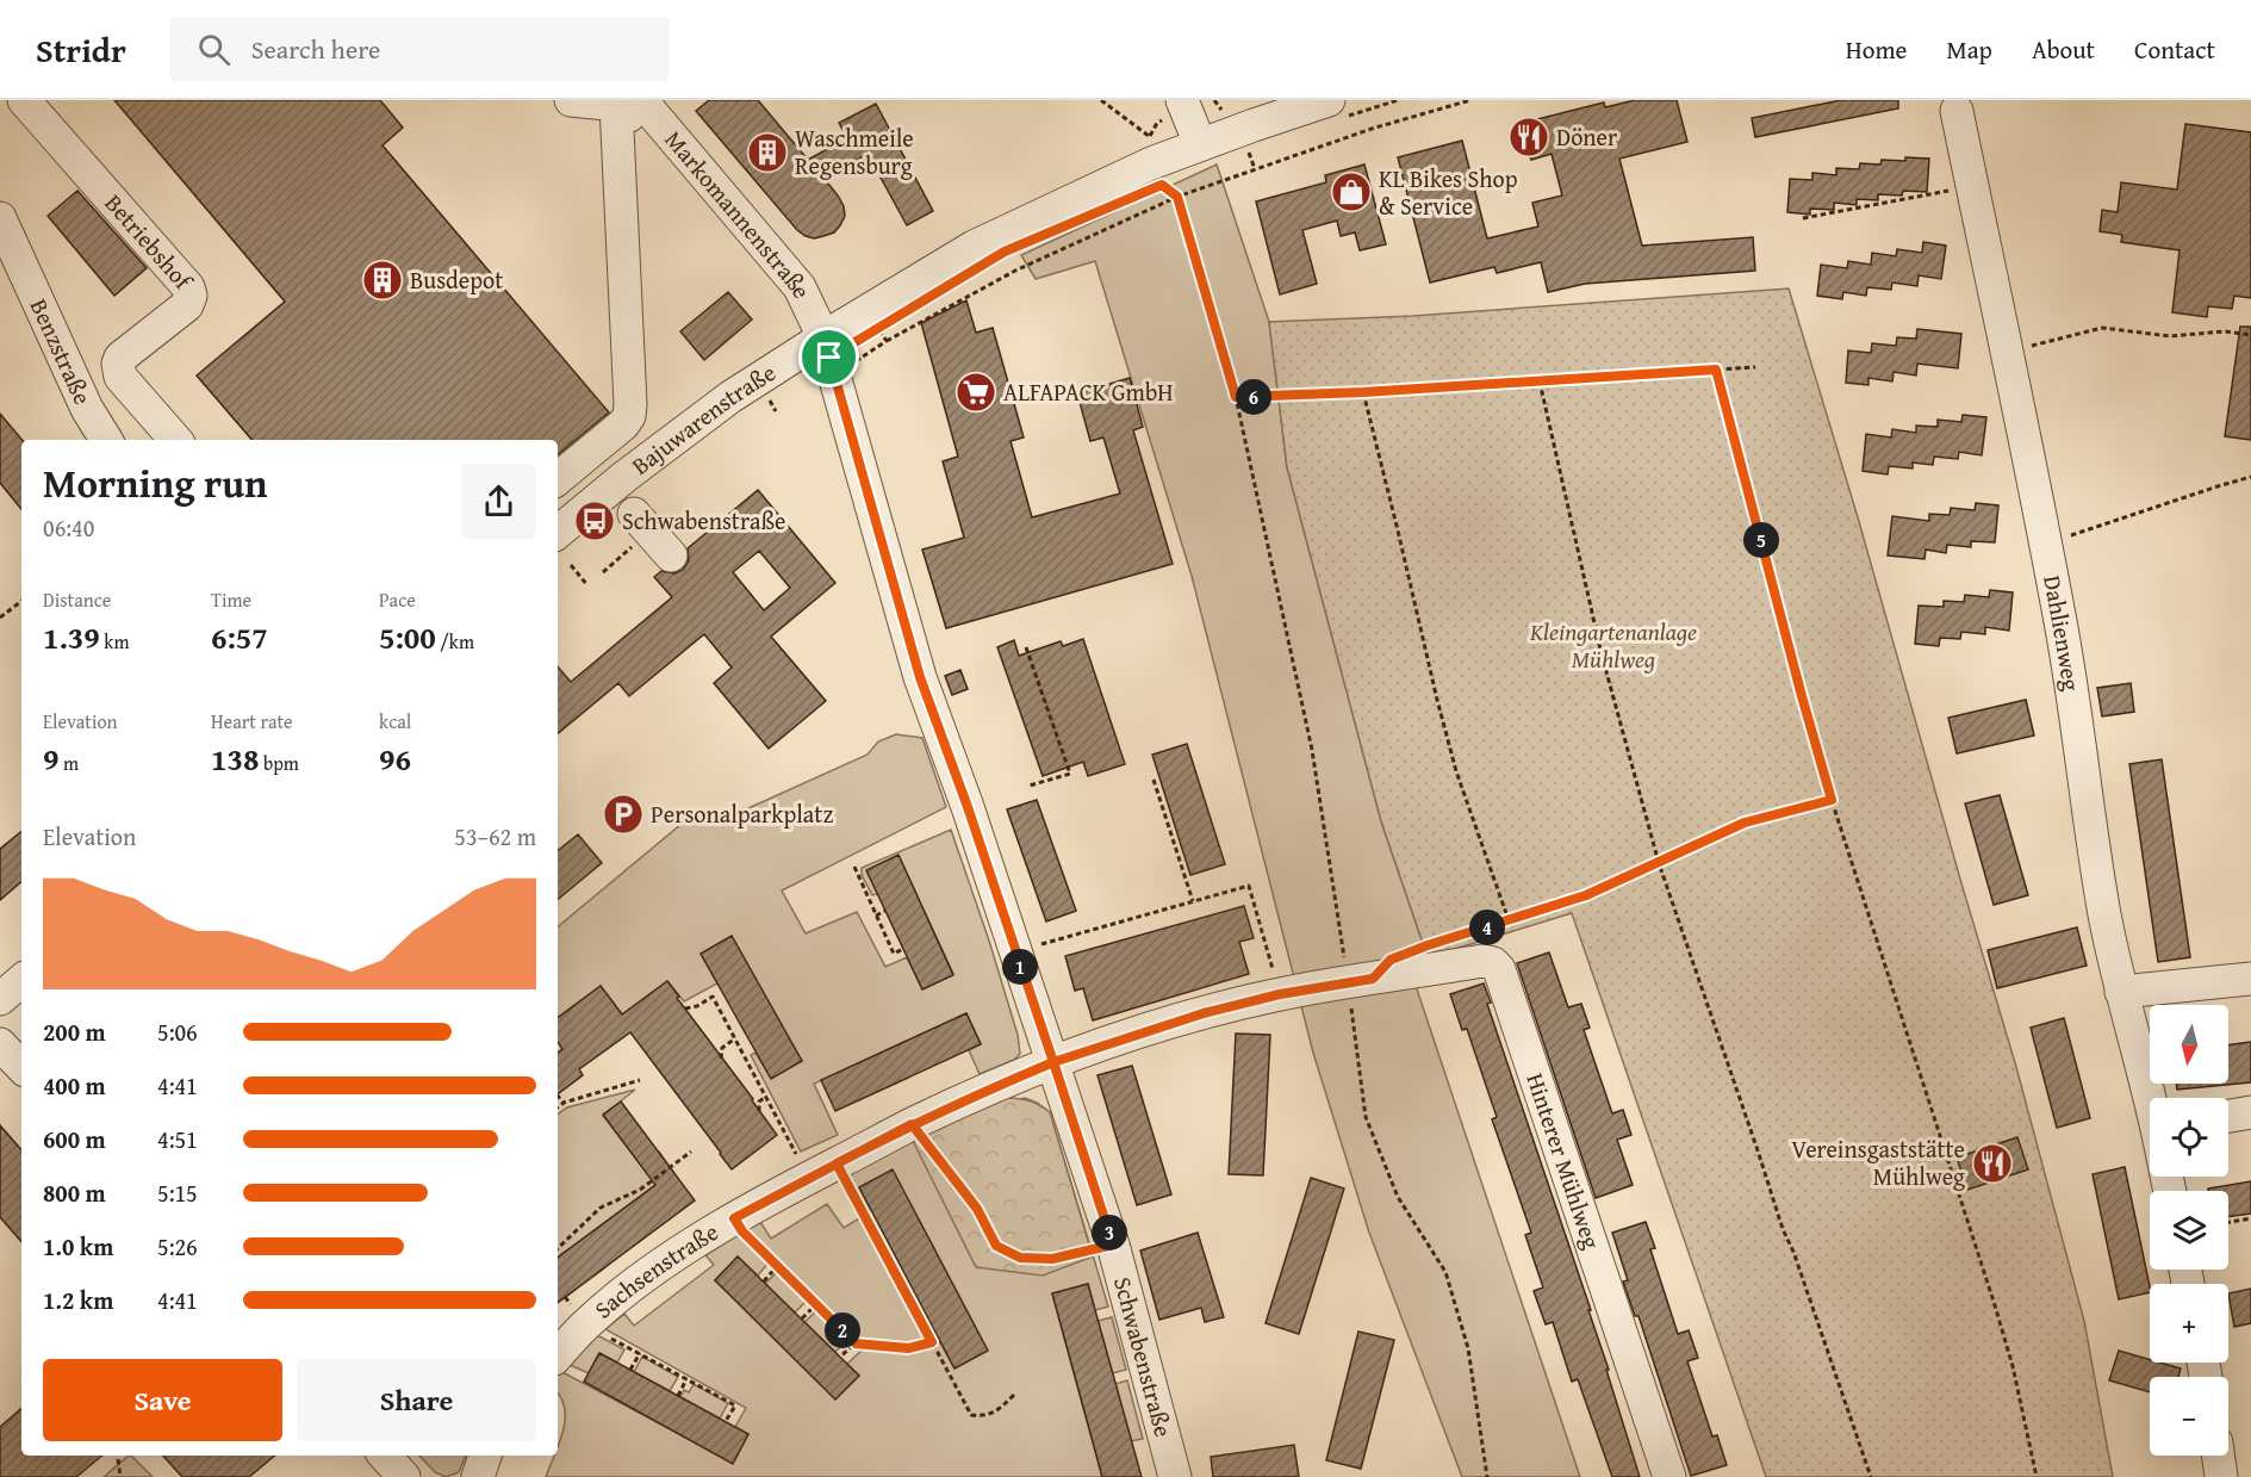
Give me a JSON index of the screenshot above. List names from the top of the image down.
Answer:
{
  "streets": {
    "street": [
      "Markomannenstraße",
      "Betriebshof",
      "Benzstraße",
      "Bajuwarenstraße",
      "Dahlienweg",
      "Hinterer Mühlweg",
      "Sachsenstraße",
      "Schwabenstraße"
    ]
  },
  "crossings": [
    ["Markomannenstraße", "Bajuwarenstraße"],
    ["Markomannenstraße", "Schwabenstraße"],
    ["Bajuwarenstraße", "Schwabenstraße"],
    ["Hinterer Mühlweg", "Sachsenstraße"],
    ["Sachsenstraße", "Schwabenstraße"]
  ],
  "parks": ["Kleingartenanlage Mühlweg"],
  "places": {
    "restaurant": ["Döner", "Vereinsgaststätte Mühlweg"],
    "building": ["Waschmeile Regensburg", "Busdepot"],
    "shop": ["KL Bikes Shop & Service"],
    "supermarket": ["ALFAPACK GmbH"],
    "bus stop": ["Schwabenstraße"],
    "parking": ["Personalparkplatz"]
  },
  "north": "bottom",
  "page": {
    "header": "Stridr",
    "search": "Search here",
    "nav": [
      "Home",
      "Map",
      "About",
      "Contact"
    ],
    "pins": [
      "6",
      "5",
      "4",
      "1",
      "3",
      "2"
    ],
    "heading": ["Morning run", "06:40"],
    "stats": [
      ["Distance", "1.39 km"],
      ["Time", "6:57"],
      ["Pace", "5:00 /km"],
      ["Elevation", "9 m"],
      ["Heart rate", "138 bpm"],
      ["kcal", "96"]
    ],
    "chart": ["Elevation", "53–62 m"],
    "map_buttons": ["+", "−"],
    "list": [
      {
        "name": "200 m",
        "note": "5:06"
      },
      {
        "name": "400 m",
        "note": "4:41"
      },
      {
        "name": "600 m",
        "note": "4:51"
      },
      {
        "name": "800 m",
        "note": "5:15"
      },
      {
        "name": "1.0 km",
        "note": "5:26"
      },
      {
        "name": "1.2 km",
        "note": "4:41"
      }
    ],
    "buttons": ["Save", "Share"]
  }
}
